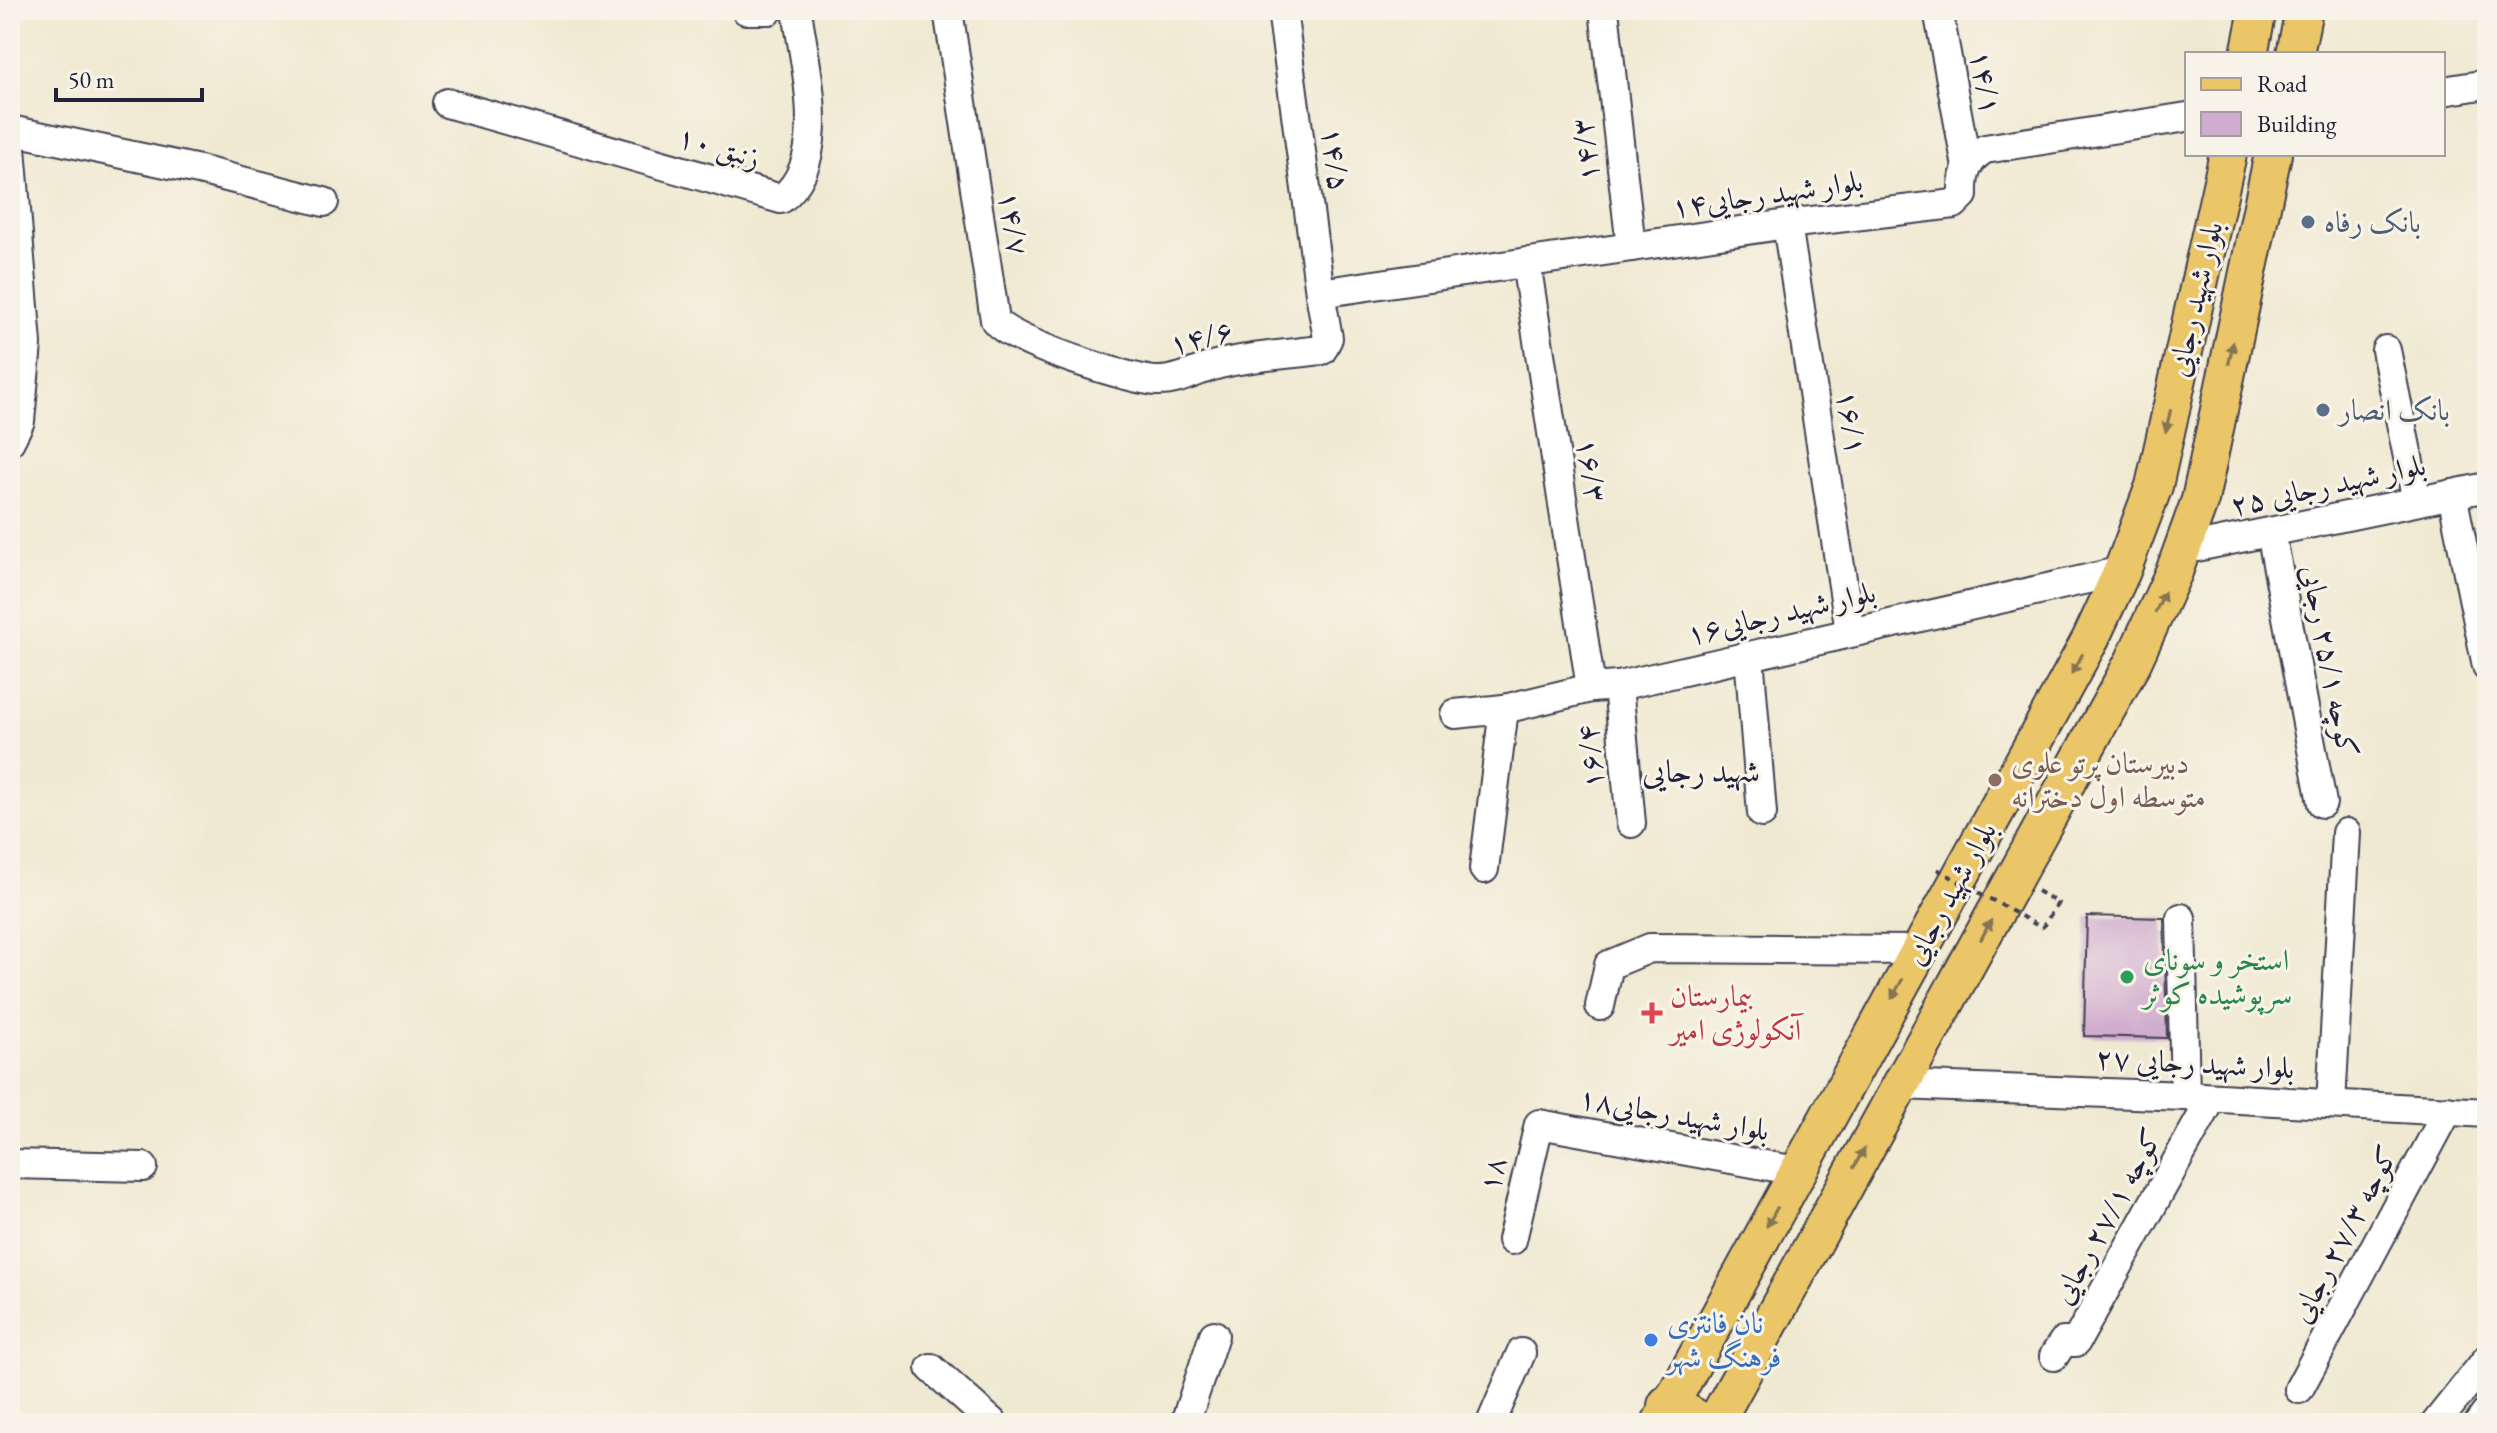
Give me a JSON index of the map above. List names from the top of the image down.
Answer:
{
  "streets": {
    "main road": ["بلوار شهید رجایی"],
    "street": [
      "۱۴/۱",
      "زنبق ۱۰",
      "۱۴/۳",
      "۱۴/۵",
      "بلوار شهید رجایی۱۴",
      "۱۴/۷",
      "۱۴/۶",
      "۱۶/۱",
      "۱۶/۳",
      "۲۵ بلوار شهید رجایی",
      "بلوار شهید رجایی۱۶",
      "کوچه ۲۵/۱ رجایی",
      "۱۶/۴",
      "۲۷ بلوار شهید رجایی",
      "بلوار شهید رجایی۱۸",
      "۱۸",
      "کوچه ۲۷/۱ رجایی",
      "کوچه ۲۷/۳ رجایی"
    ]
  },
  "crossings": [
    ["۱۴/۱", "بلوار شهید رجایی۱۴"],
    ["۱۴/۳", "بلوار شهید رجایی۱۴"],
    ["۱۴/۵", "بلوار شهید رجایی۱۴"],
    ["۱۴/۵", "۱۴/۶"],
    ["بلوار شهید رجایی۱۴", "۱۴/۶"],
    ["بلوار شهید رجایی۱۴", "۱۶/۱"],
    ["بلوار شهید رجایی۱۴", "۱۶/۳"],
    ["۱۴/۷", "۱۴/۶"],
    ["بلوار شهید رجایی", "۲۵ بلوار شهید رجایی"],
    ["بلوار شهید رجایی", "بلوار شهید رجایی۱۶"],
    ["بلوار شهید رجایی", "۲۷ بلوار شهید رجایی"],
    ["بلوار شهید رجایی", "بلوار شهید رجایی۱۸"],
    ["۱۶/۱", "بلوار شهید رجایی۱۶"],
    ["۱۶/۳", "بلوار شهید رجایی۱۶"],
    ["۱۶/۳", "۱۶/۴"],
    ["۲۵ بلوار شهید رجایی", "کوچه ۲۵/۱ رجایی"],
    ["بلوار شهید رجایی۱۶", "۱۶/۴"],
    ["۲۷ بلوار شهید رجایی", "کوچه ۲۷/۱ رجایی"],
    ["۲۷ بلوار شهید رجایی", "کوچه ۲۷/۳ رجایی"],
    ["بلوار شهید رجایی۱۸", "۱۸"]
  ],
  "districts": ["شهید رجایی"],
  "places": {
    "other": [
      "بانک رفاه",
      "بانک انصار",
      "دبیرستان پرتو علوی متوسطه اول دخترانه",
      "استخر و سونای سرپوشیده کوثر",
      "نان فانتزی فرهنگ شهر"
    ],
    "health": ["بیمارستان آنکولوژی امیر"]
  },
  "legend": ["Road", "Building"],
  "scale_bar": "50 m"
}
